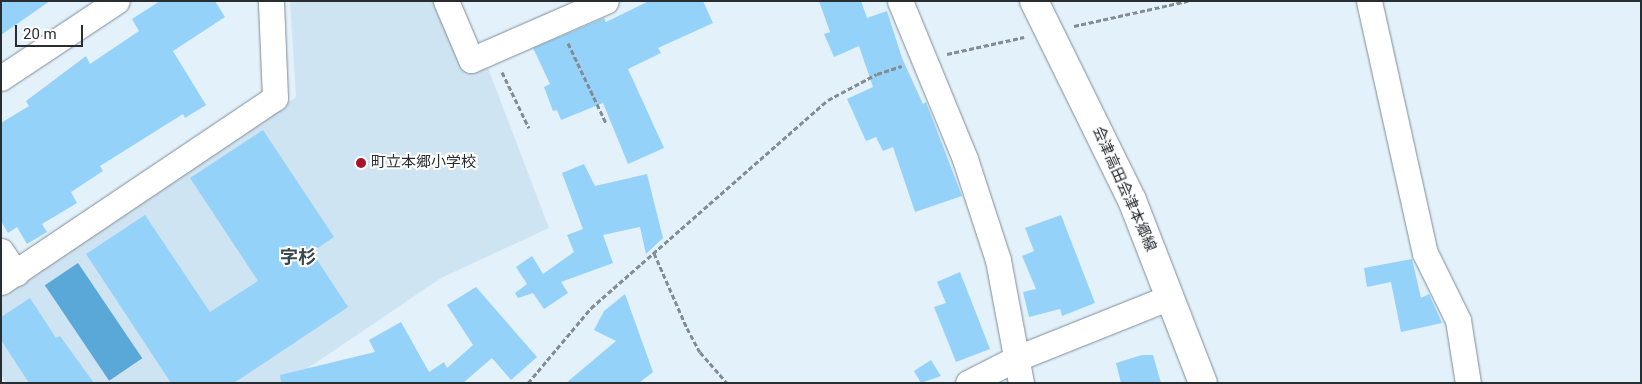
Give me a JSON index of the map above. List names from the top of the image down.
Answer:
{
  "streets": {
    "main road": ["会津高田会津本郷線"]
  },
  "districts": ["字杉"],
  "places": ["町立本郷小学校"],
  "scale_bar": "20 m"
}
